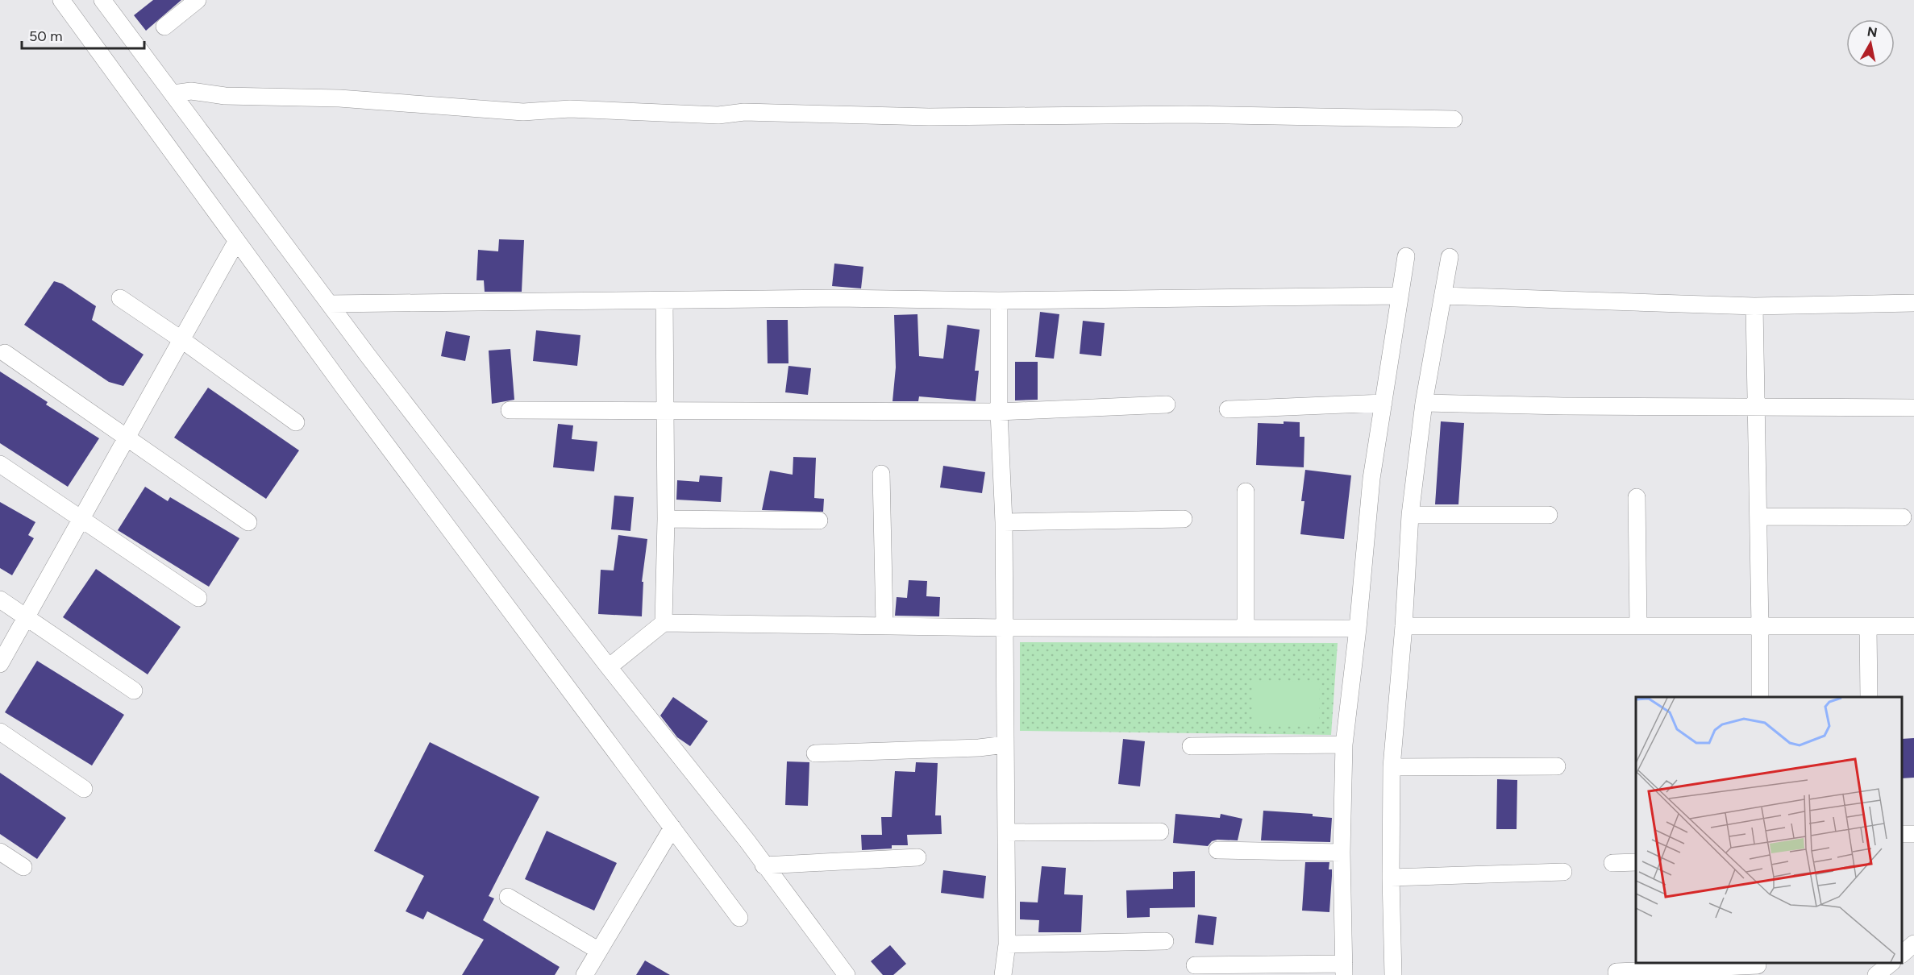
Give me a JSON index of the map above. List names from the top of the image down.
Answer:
{
  "scale_bar": "50 m",
  "north": "top"
}
